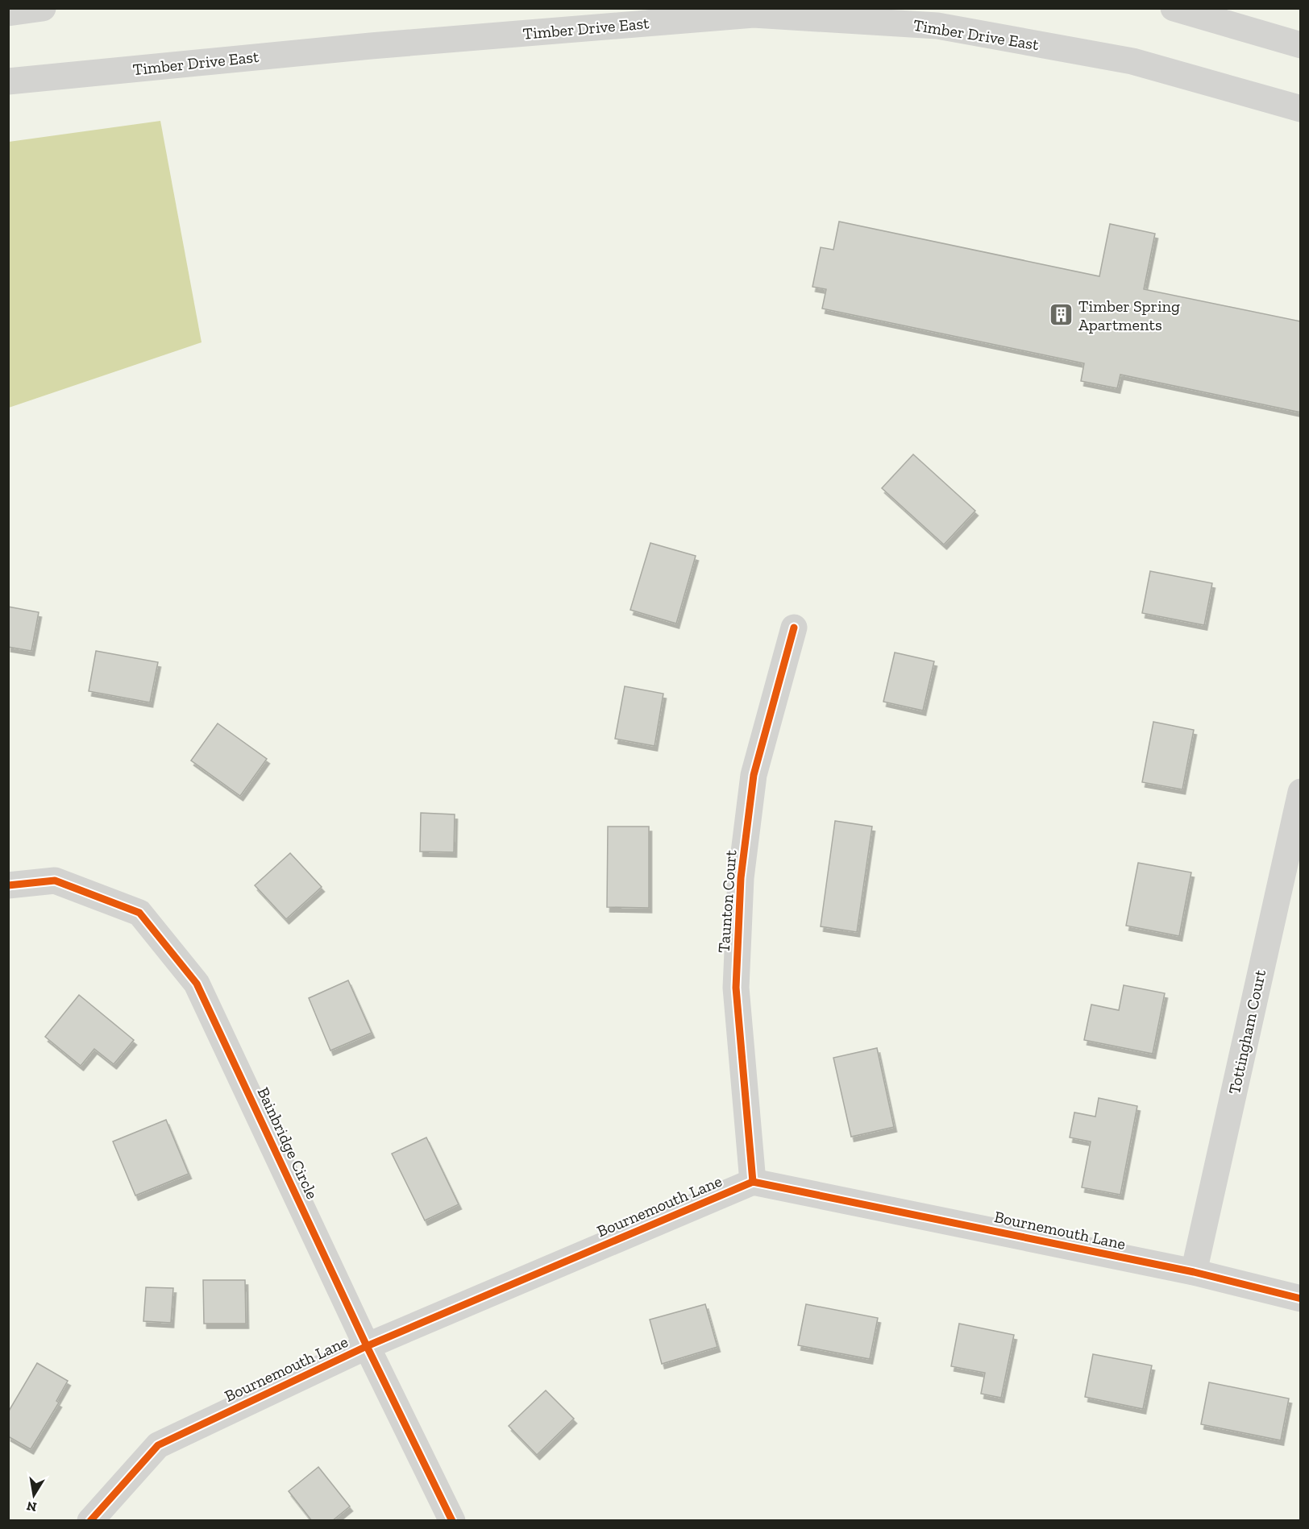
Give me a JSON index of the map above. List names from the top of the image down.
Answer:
{
  "streets": {
    "street": [
      "Timber Drive East",
      "Taunton Court",
      "Tottingham Court",
      "Bainbridge Circle",
      "Bournemouth Lane"
    ]
  },
  "crossings": [
    ["Taunton Court", "Bournemouth Lane"],
    ["Tottingham Court", "Bournemouth Lane"],
    ["Bainbridge Circle", "Bournemouth Lane"]
  ],
  "places": {
    "building": ["Timber Spring Apartments"]
  },
  "north": "bottom"
}
